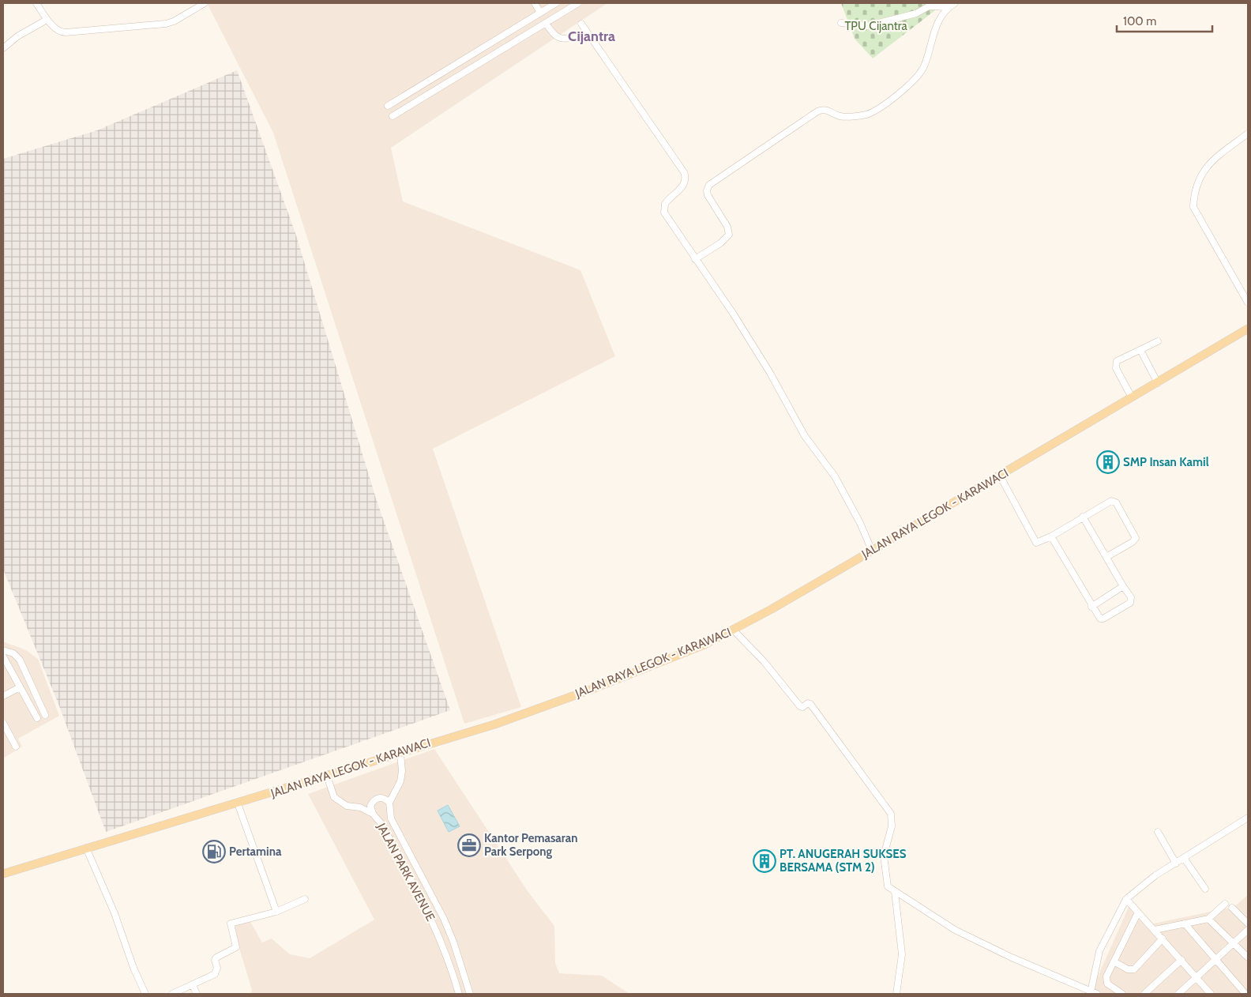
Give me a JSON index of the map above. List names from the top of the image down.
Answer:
{
  "streets": {
    "main road": ["JALAN RAYA LEGOK - KARAWACI"],
    "street": ["JALAN PARK AVENUE"]
  },
  "crossings": [
    ["JALAN RAYA LEGOK - KARAWACI", "JALAN PARK AVENUE"]
  ],
  "districts": ["Cijantra"],
  "parks": ["TPU Cijantra"],
  "places": {
    "building": ["SMP Insan Kamil", "PT. ANUGERAH SUKSES BERSAMA (STM 2)"],
    "office": ["Kantor Pemasaran Park Serpong"],
    "fuel station": ["Pertamina"]
  },
  "scale_bar": "100 m"
}
